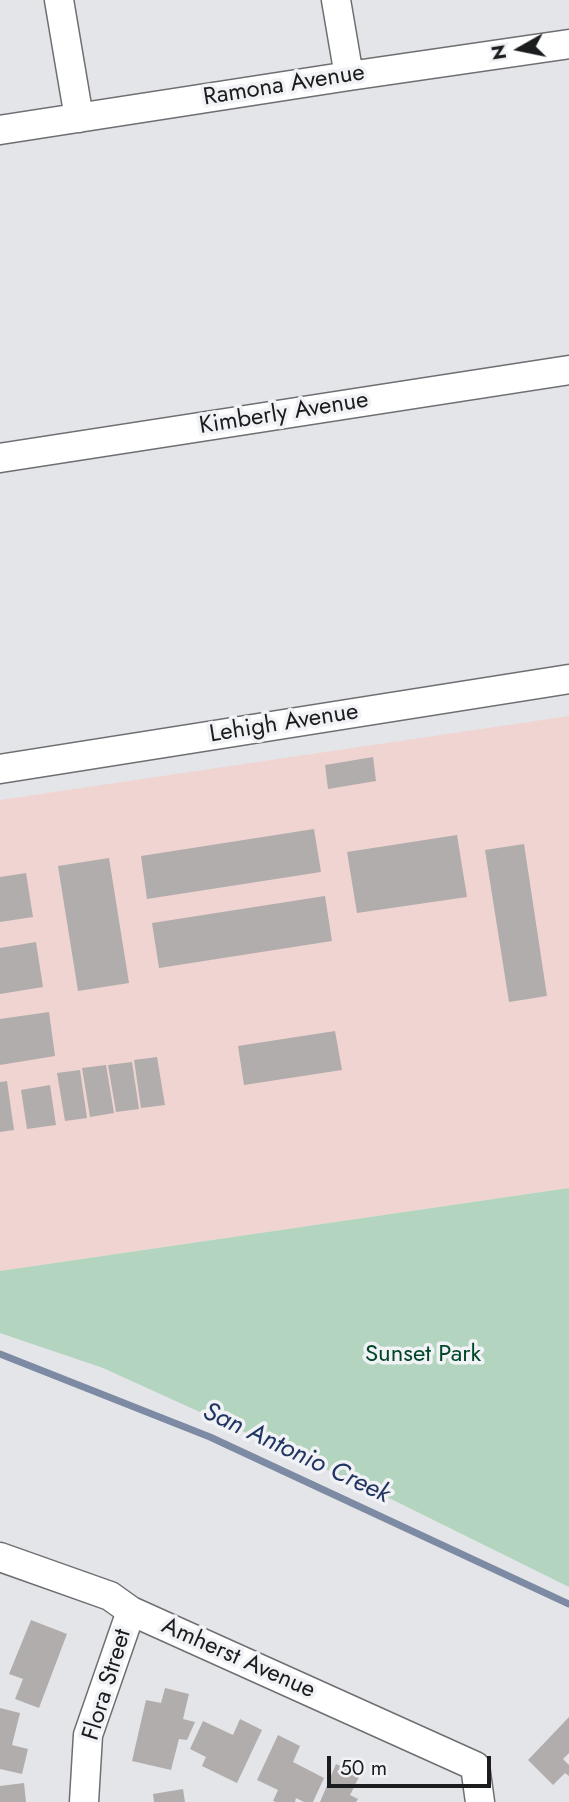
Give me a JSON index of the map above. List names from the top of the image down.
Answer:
{
  "streets": {
    "street": [
      "Ramona Avenue",
      "Kimberly Avenue",
      "Lehigh Avenue",
      "Amherst Avenue",
      "Flora Street"
    ]
  },
  "crossings": [
    ["Amherst Avenue", "Flora Street"]
  ],
  "water": ["San Antonio Creek"],
  "parks": ["Sunset Park"],
  "scale_bar": "50 m",
  "north": "left"
}
